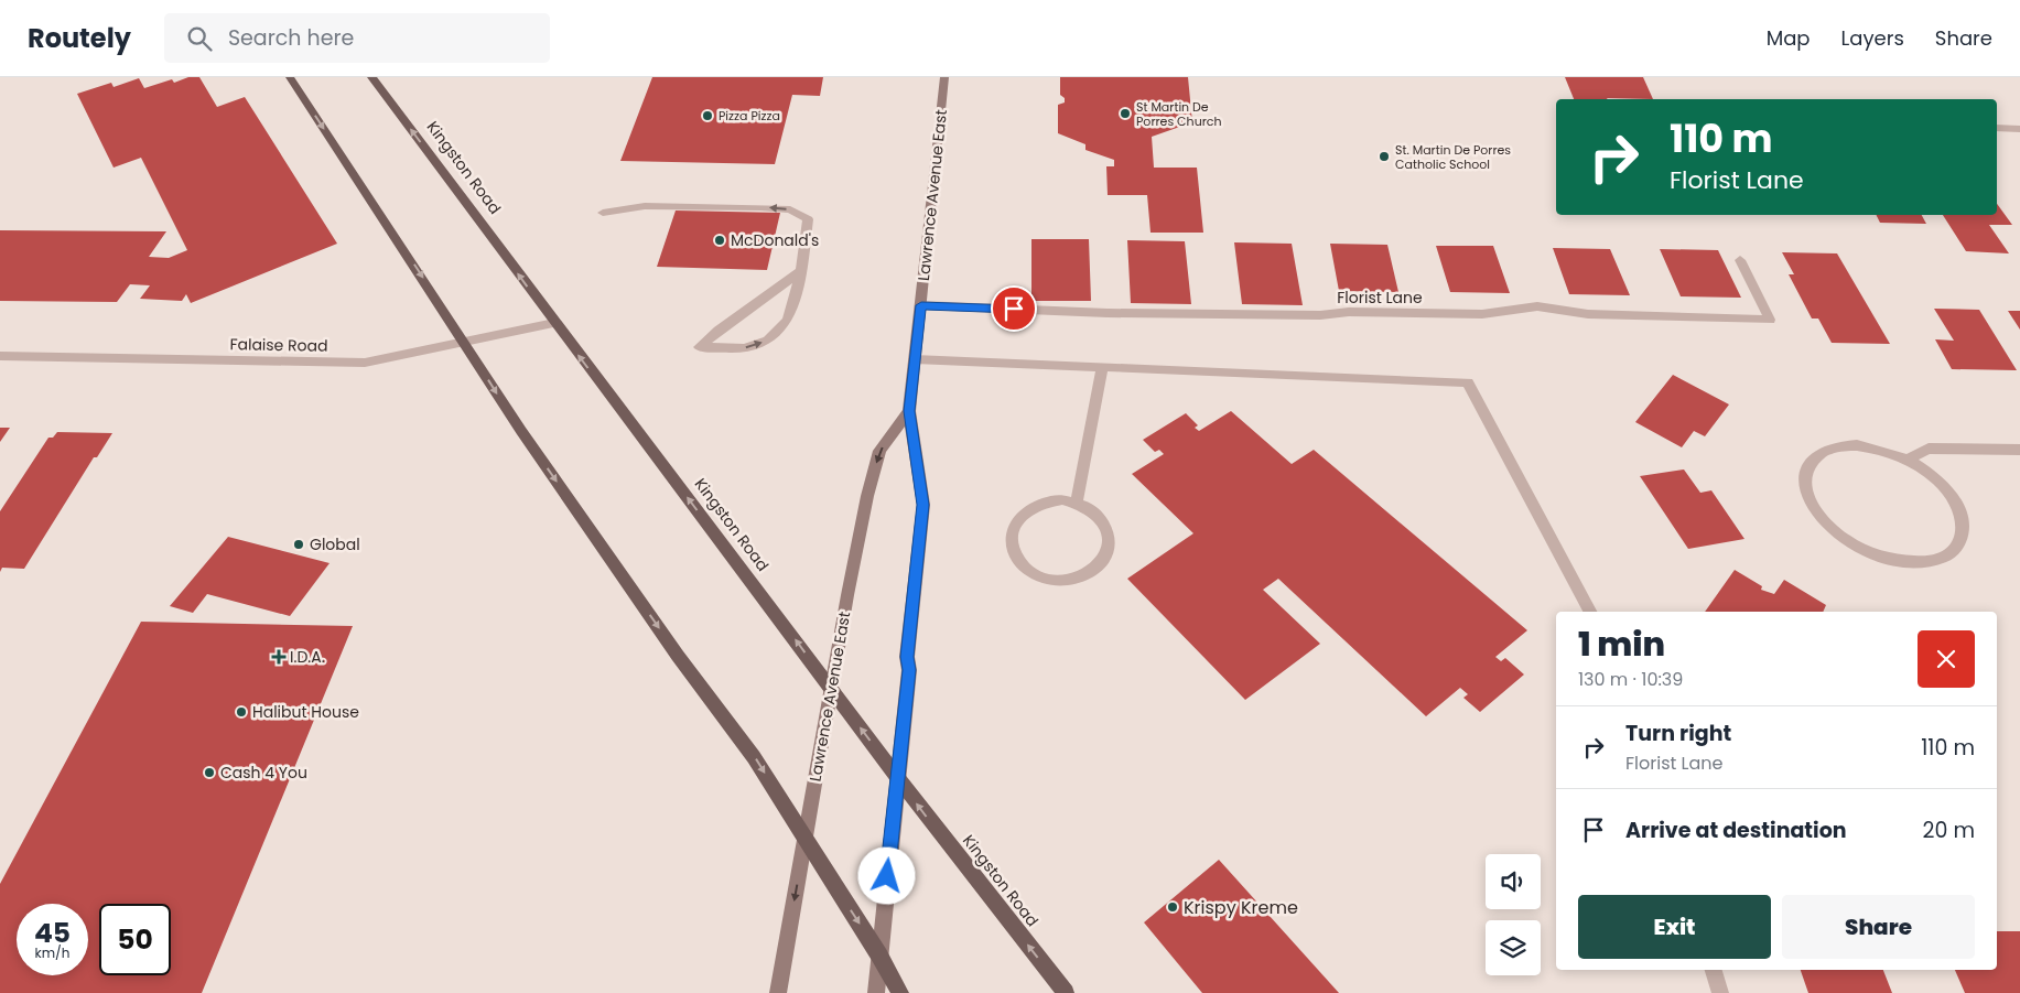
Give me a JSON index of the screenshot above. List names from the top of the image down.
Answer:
{
  "streets": {
    "main road": ["Kingston Road", "Lawrence Avenue East"],
    "street": ["Florist Lane", "Falaise Road"]
  },
  "crossings": [
    ["Kingston Road", "Lawrence Avenue East"],
    ["Kingston Road", "Falaise Road"],
    ["Lawrence Avenue East", "Florist Lane"]
  ],
  "places": {
    "other": [
      "St Martin De Porres Church",
      "Pizza Pizza",
      "St. Martin De Porres Catholic School",
      "McDonald's",
      "Global",
      "Halibut House",
      "Cash 4 You",
      "Krispy Kreme"
    ],
    "health": ["I.D.A."]
  },
  "page": {
    "header": "Routely",
    "search": "Search here",
    "nav": ["Map", "Layers", "Share"],
    "turn": ["110 m", "Florist Lane"],
    "heading": ["1 min", "130 m · 10:39"],
    "list": [
      {
        "name": "Turn right",
        "note": "Florist Lane",
        "value": "110 m"
      },
      {
        "name": "Arrive at destination",
        "value": "20 m"
      }
    ],
    "buttons": ["Exit", "Share"],
    "speed": "45 km/h",
    "limit": "50"
  }
}
